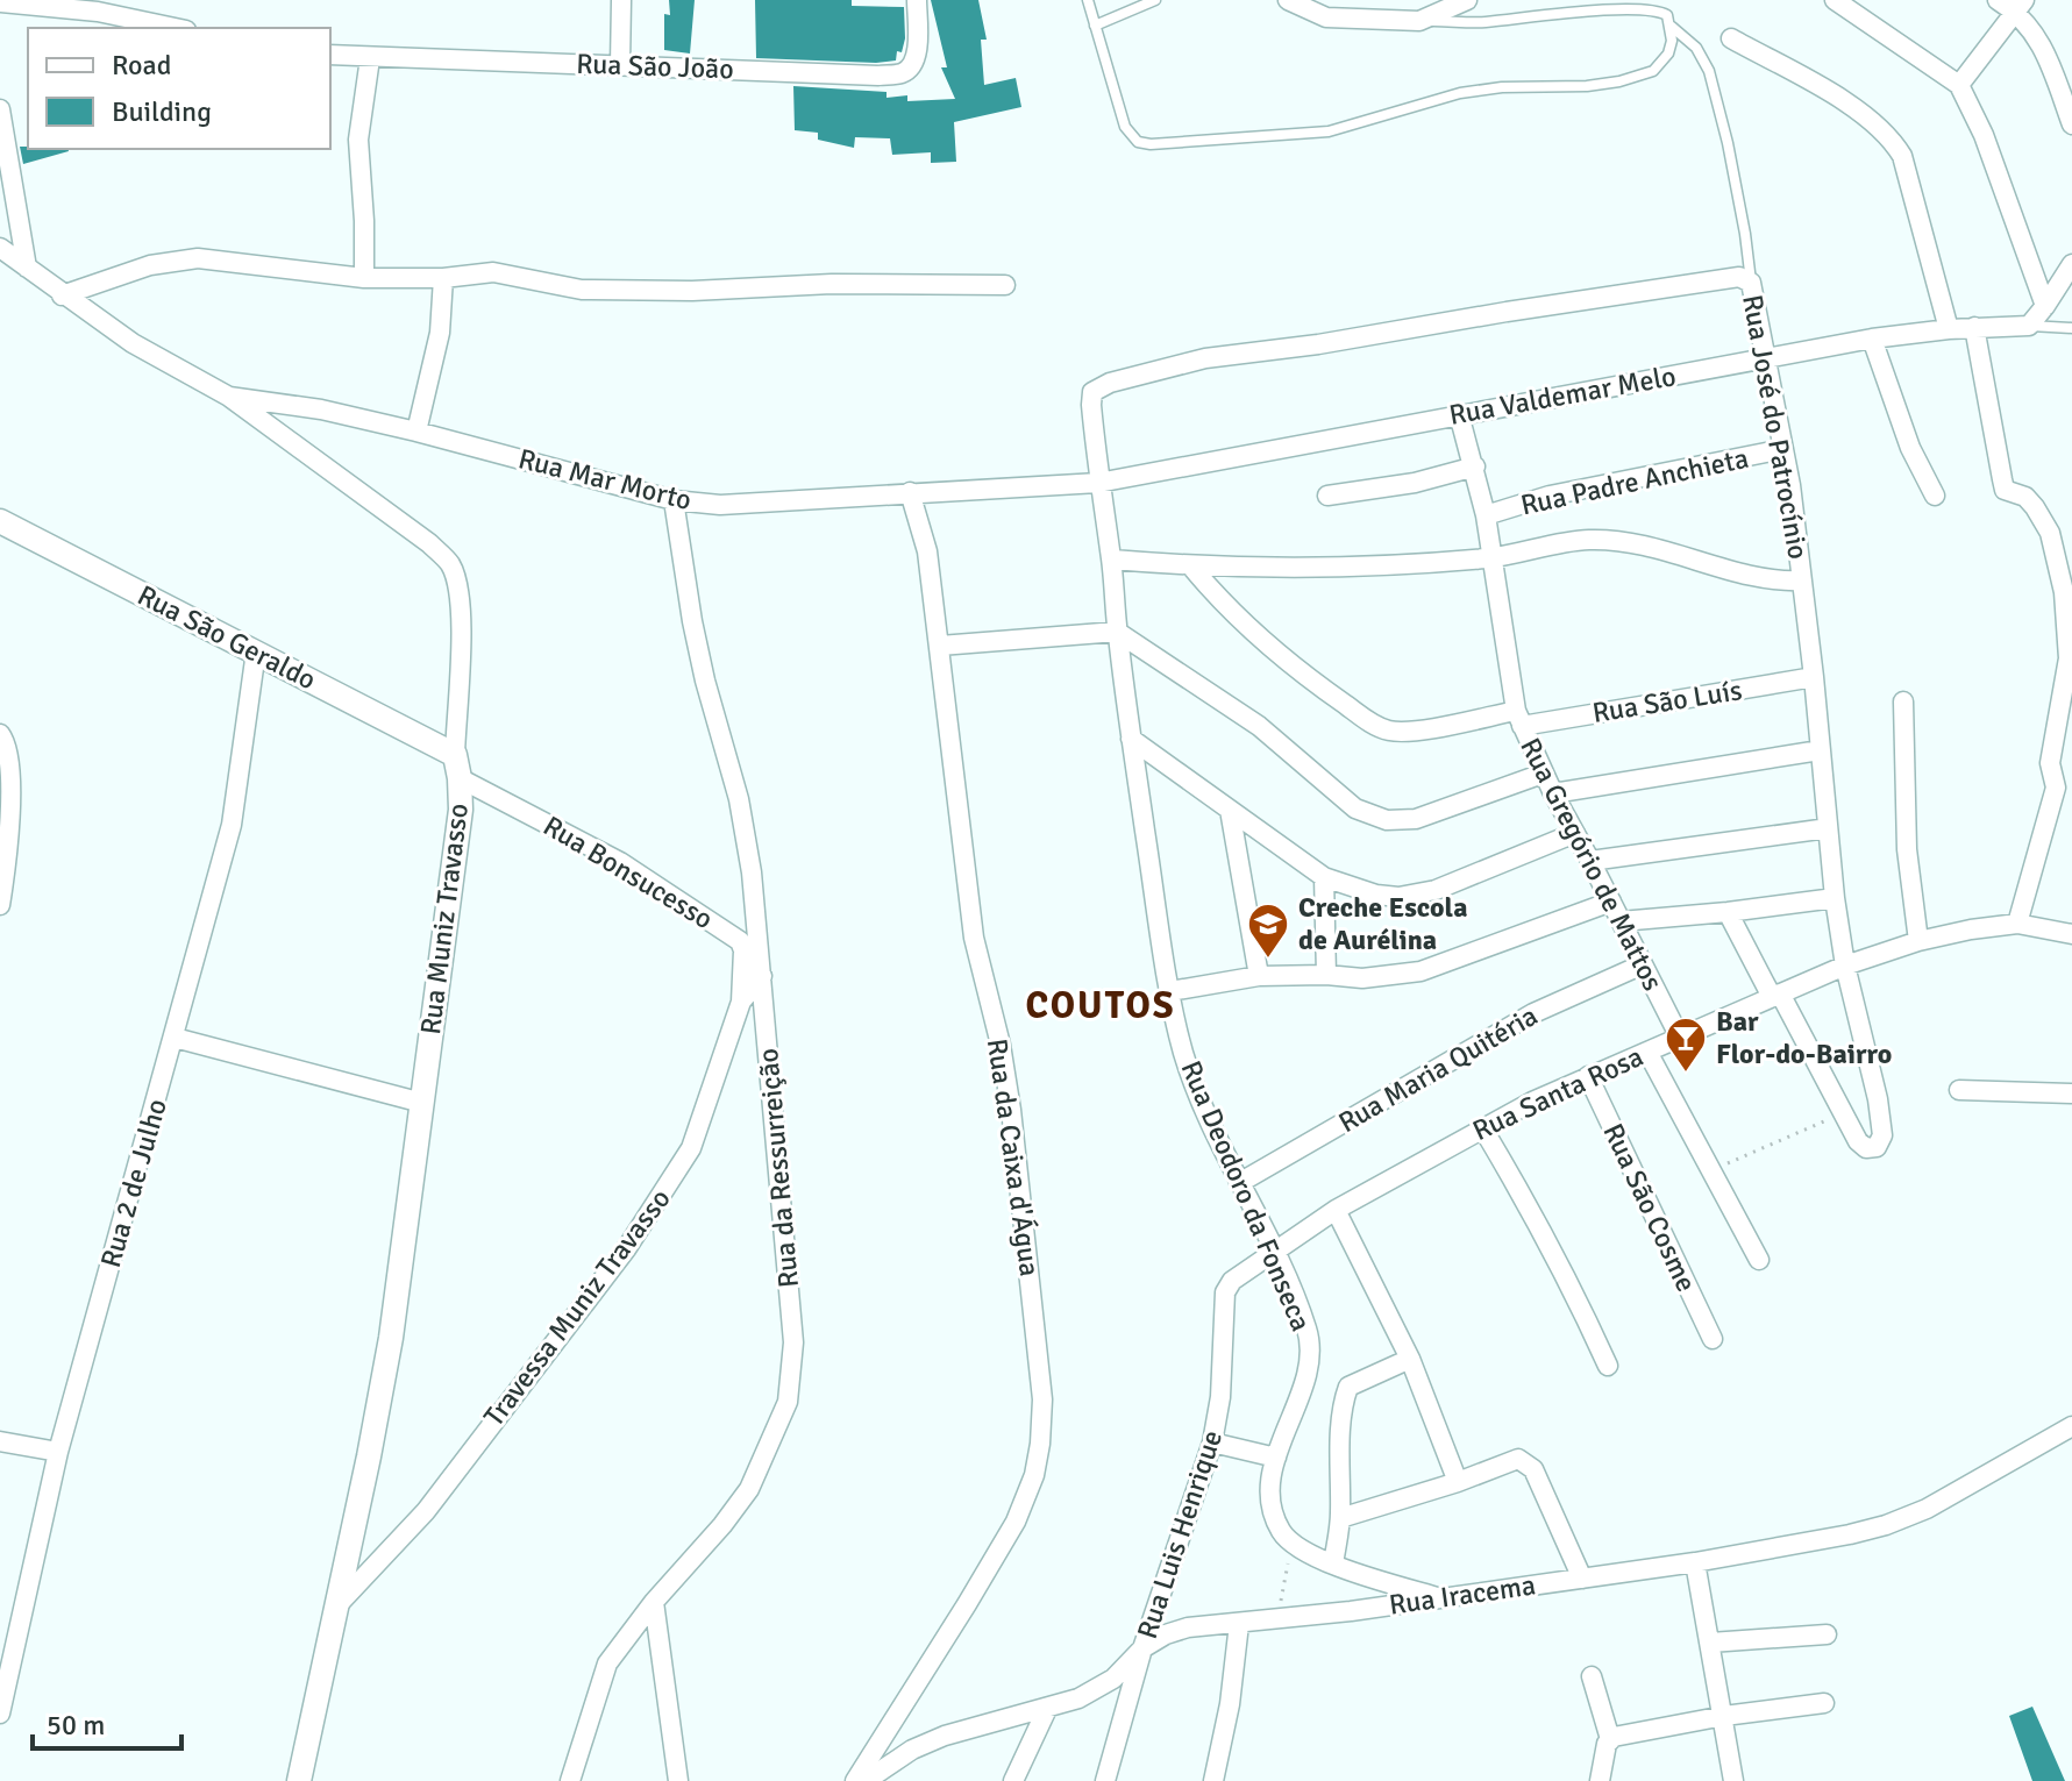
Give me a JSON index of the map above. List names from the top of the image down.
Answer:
{
  "streets": {
    "street": [
      "Rua São João",
      "Rua Valdemar Melo",
      "Rua José do Patrocínio",
      "Rua Mar Morto",
      "Rua Padre Anchieta",
      "Rua São Geraldo",
      "Rua São Luís",
      "Rua Gregório de Mattos",
      "Rua Bonsucesso",
      "Rua Muniz Travasso",
      "Rua Maria Quitéria",
      "Rua Santa Rosa",
      "Rua da Caixa d'Água",
      "Rua da Ressurreição",
      "Rua 2 de Julho",
      "Rua Deodoro da Fonseca",
      "Rua São Cosme",
      "Travessa Muniz Travasso",
      "Rua Luis Henrique",
      "Rua Iracema"
    ]
  },
  "crossings": [
    ["Rua Valdemar Melo", "Rua José do Patrocínio"],
    ["Rua Valdemar Melo", "Rua Mar Morto"],
    ["Rua Valdemar Melo", "Rua Gregório de Mattos"],
    ["Rua Valdemar Melo", "Rua Deodoro da Fonseca"],
    ["Rua José do Patrocínio", "Rua Padre Anchieta"],
    ["Rua José do Patrocínio", "Rua São Luís"],
    ["Rua José do Patrocínio", "Rua Santa Rosa"],
    ["Rua José do Patrocínio", "Rua Deodoro da Fonseca"],
    ["Rua Mar Morto", "Rua Muniz Travasso"],
    ["Rua Mar Morto", "Rua da Caixa d'Água"],
    ["Rua Mar Morto", "Rua da Ressurreição"],
    ["Rua Mar Morto", "Rua Deodoro da Fonseca"],
    ["Rua Padre Anchieta", "Rua Gregório de Mattos"],
    ["Rua São Geraldo", "Rua Bonsucesso"],
    ["Rua São Geraldo", "Rua Muniz Travasso"],
    ["Rua São Geraldo", "Rua 2 de Julho"],
    ["Rua São Luís", "Rua Gregório de Mattos"],
    ["Rua Gregório de Mattos", "Rua Maria Quitéria"],
    ["Rua Gregório de Mattos", "Rua Santa Rosa"],
    ["Rua Bonsucesso", "Rua Muniz Travasso"],
    ["Rua Bonsucesso", "Travessa Muniz Travasso"],
    ["Rua Muniz Travasso", "Travessa Muniz Travasso"],
    ["Rua Maria Quitéria", "Rua Deodoro da Fonseca"],
    ["Rua Santa Rosa", "Rua Deodoro da Fonseca"],
    ["Rua Santa Rosa", "Rua São Cosme"],
    ["Rua Santa Rosa", "Rua Luis Henrique"],
    ["Rua da Ressurreição", "Travessa Muniz Travasso"],
    ["Rua Deodoro da Fonseca", "Rua Luis Henrique"],
    ["Rua Luis Henrique", "Rua Iracema"]
  ],
  "districts": ["COUTOS"],
  "places": {
    "school or university": ["Creche Escola de Aurélina"],
    "bar": ["Bar Flor-do-Bairro"]
  },
  "legend": ["Road", "Building"],
  "scale_bar": "50 m"
}
